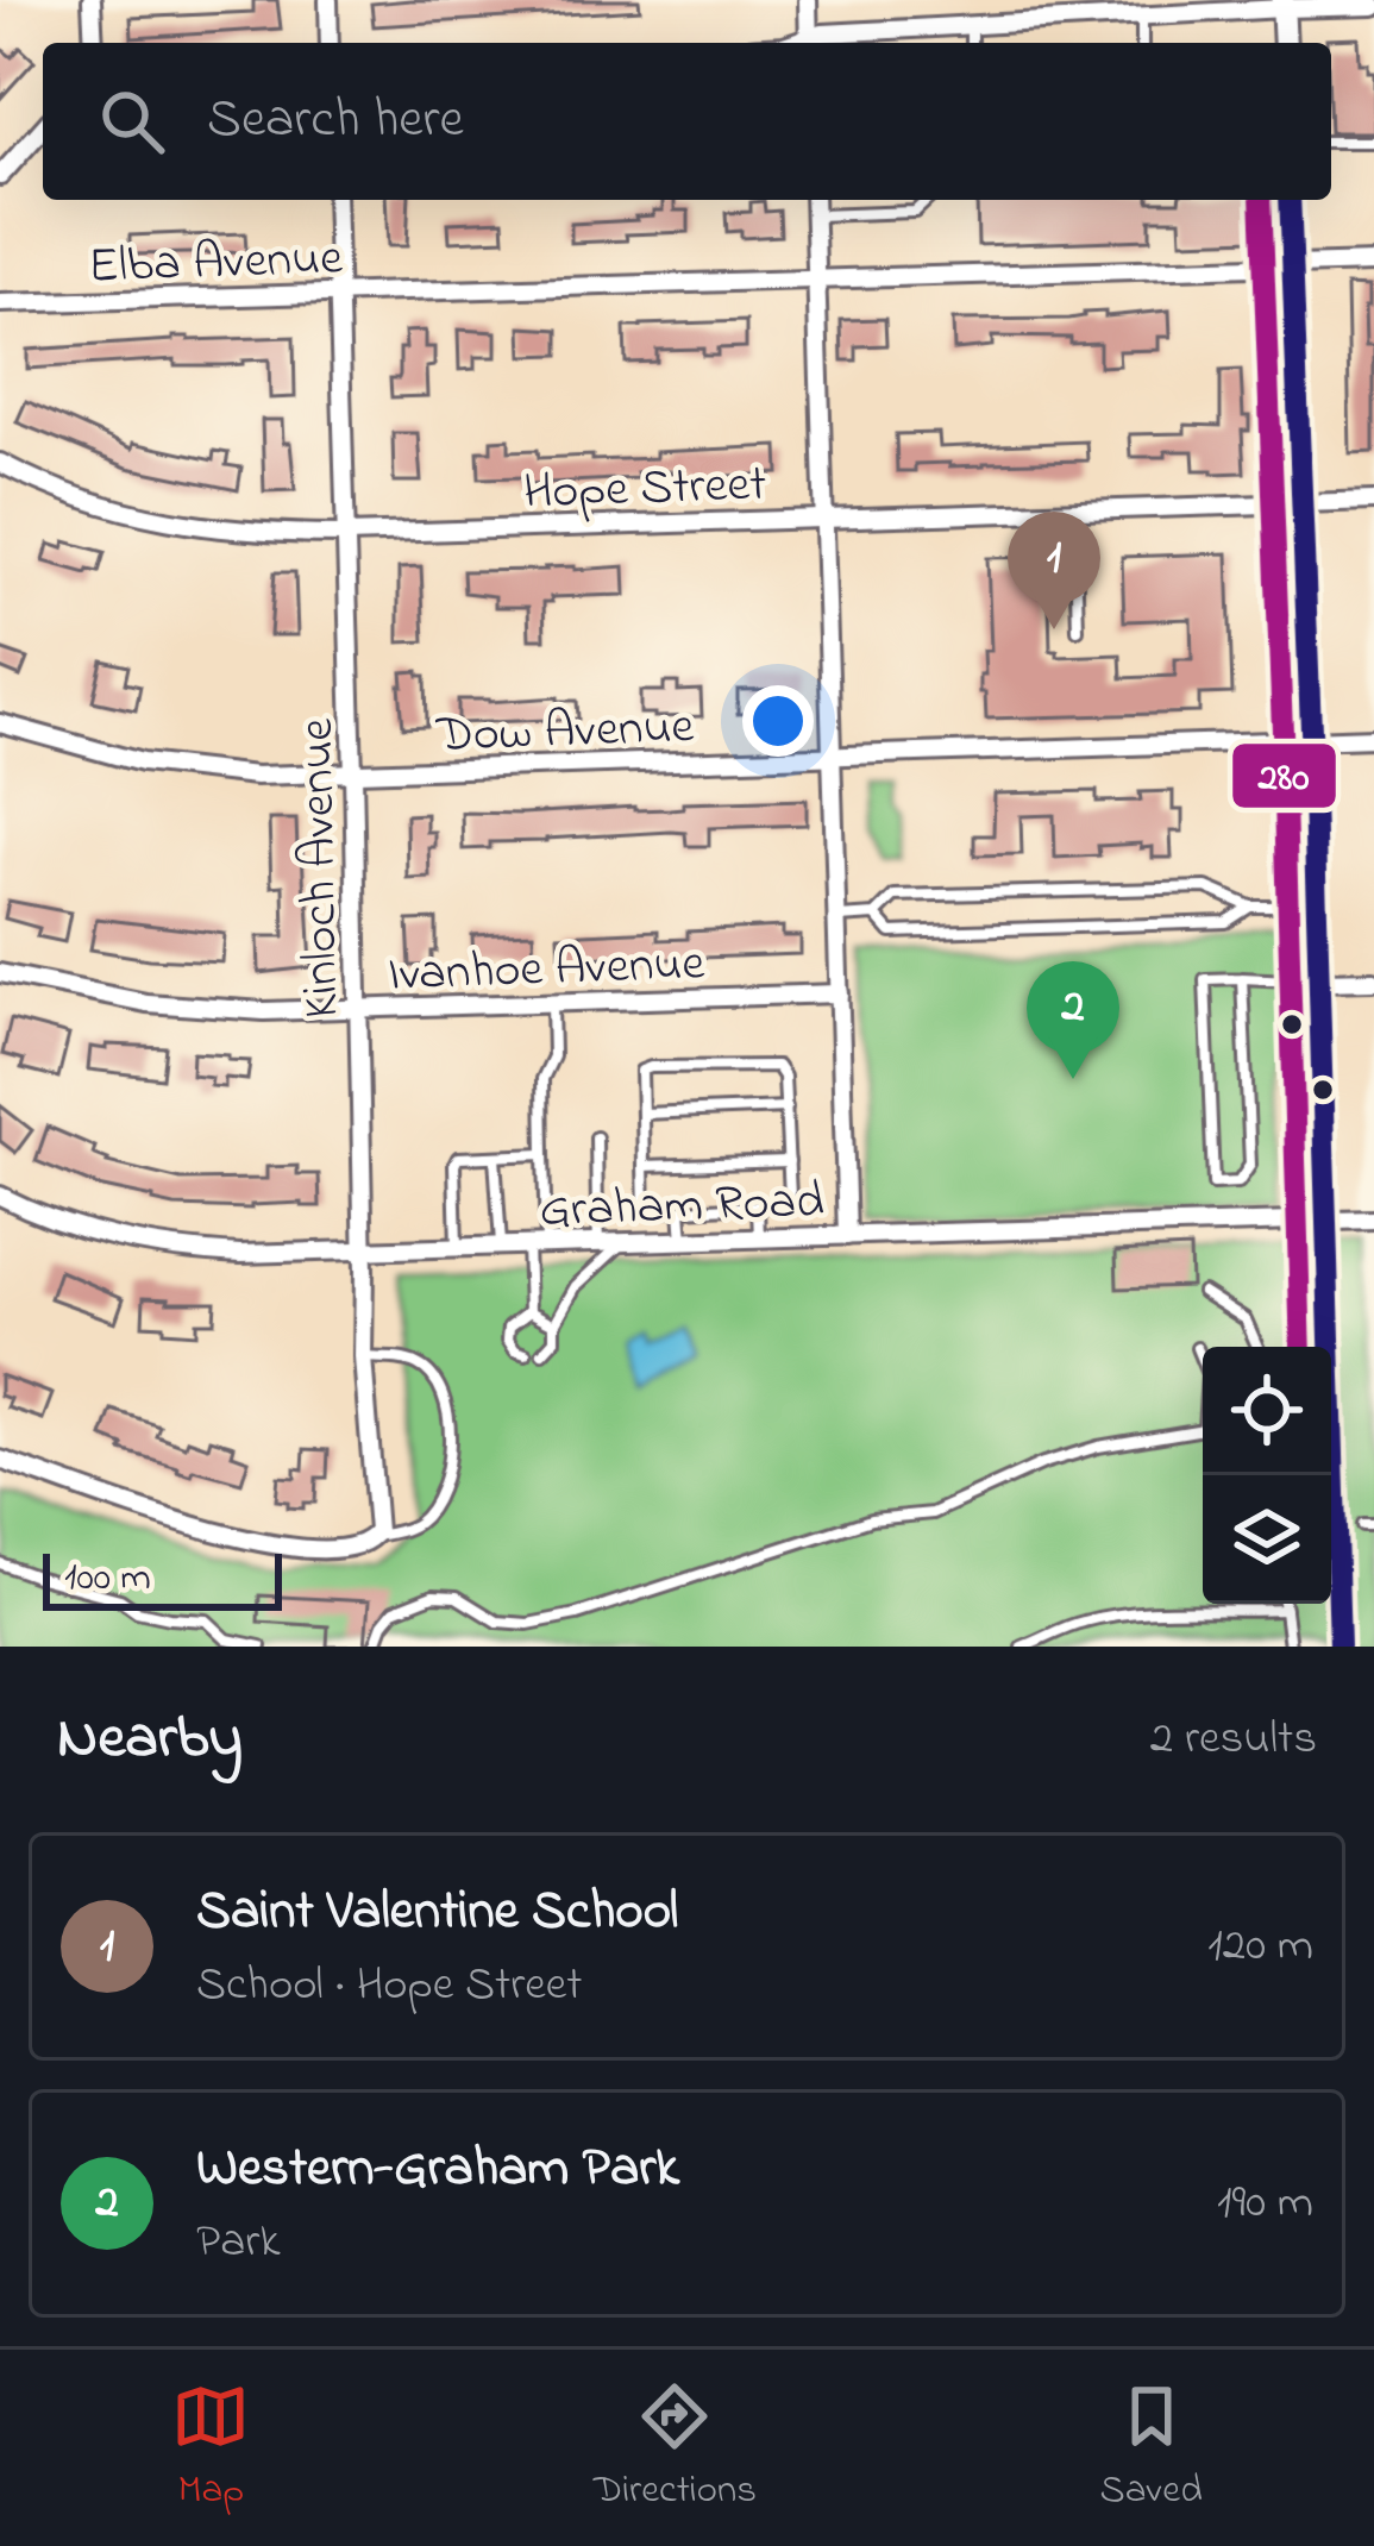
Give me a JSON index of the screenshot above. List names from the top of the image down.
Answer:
{
  "streets": {
    "street": [
      "Elba Avenue",
      "Hope Street",
      "Dow Avenue",
      "Kinloch Avenue",
      "Ivanhoe Avenue",
      "Graham Road"
    ]
  },
  "crossings": [
    ["Elba Avenue", "Kinloch Avenue"],
    ["Hope Street", "Kinloch Avenue"],
    ["Dow Avenue", "Kinloch Avenue"],
    ["Kinloch Avenue", "Ivanhoe Avenue"],
    ["Kinloch Avenue", "Graham Road"]
  ],
  "lines": ["transit line 280"],
  "scale_bar": "100 m",
  "page": {
    "search": "Search here",
    "pins": ["1", "2"],
    "scale": "100 m",
    "heading": ["Nearby", "2 results"],
    "list": [
      {
        "mark": "1",
        "name": "Saint Valentine School",
        "note": "School · Hope Street",
        "value": "120 m"
      },
      {
        "mark": "2",
        "name": "Western-Graham Park",
        "note": "Park",
        "value": "190 m"
      }
    ],
    "nav": ["Map", "Directions", "Saved"]
  }
}
